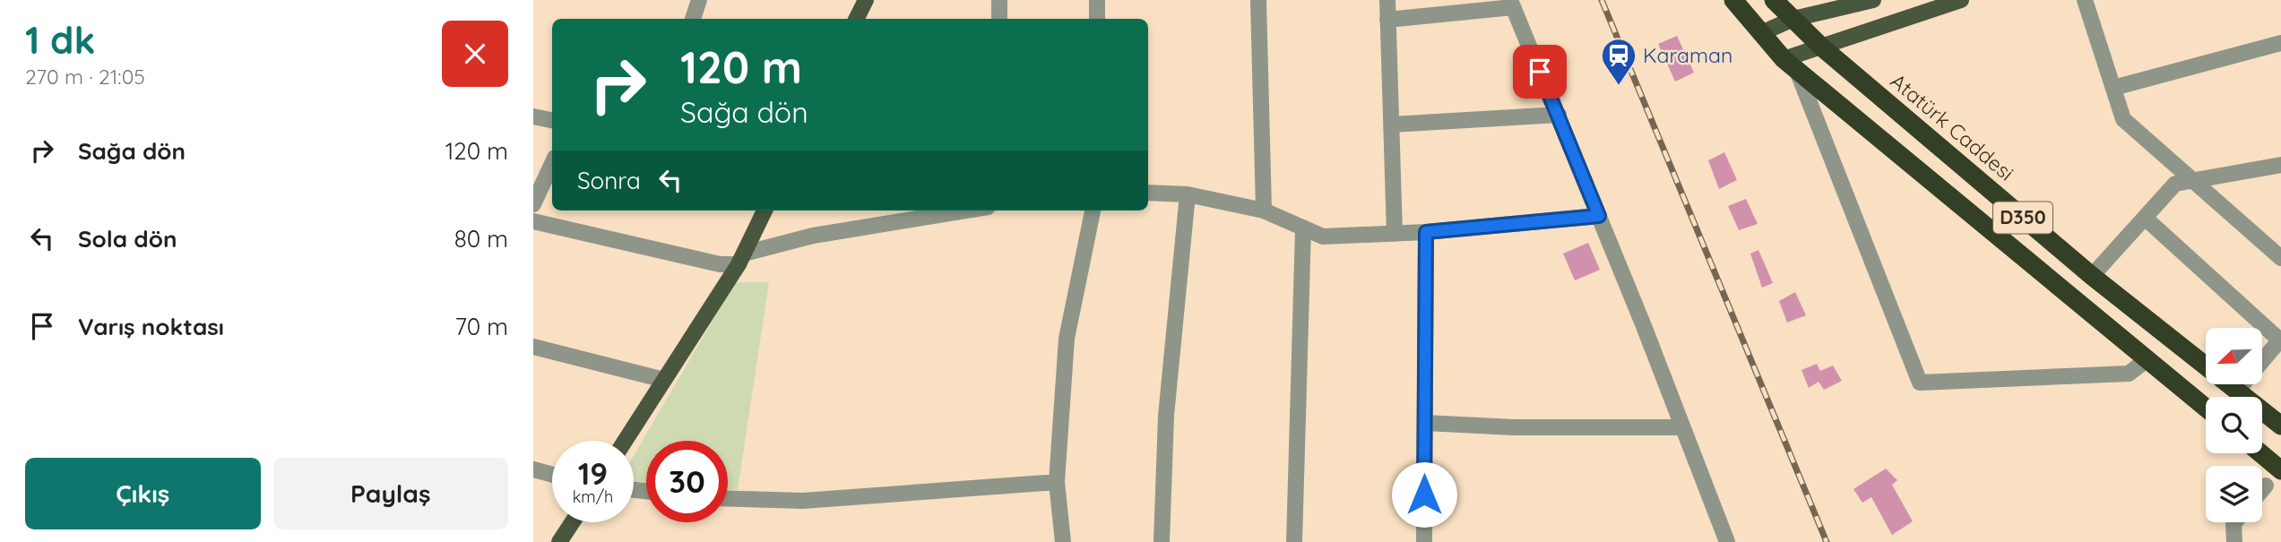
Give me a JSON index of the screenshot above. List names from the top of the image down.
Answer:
{
  "streets": {
    "highway": ["Atatürk Caddesi", "D350"]
  },
  "places": {
    "station": ["Karaman"]
  },
  "north": "bottom left",
  "page": {
    "heading": ["1 dk", "270 m · 21:05"],
    "turn": ["120 m", "Sağa dön"],
    "list": [
      {
        "name": "Sağa dön",
        "value": "120 m"
      },
      {
        "name": "Sola dön",
        "value": "80 m"
      },
      {
        "name": "Varış noktası",
        "value": "70 m"
      }
    ],
    "then": "Sonra",
    "speed": "19 km/h",
    "limit": "30",
    "buttons": ["Çıkış", "Paylaş"]
  }
}
